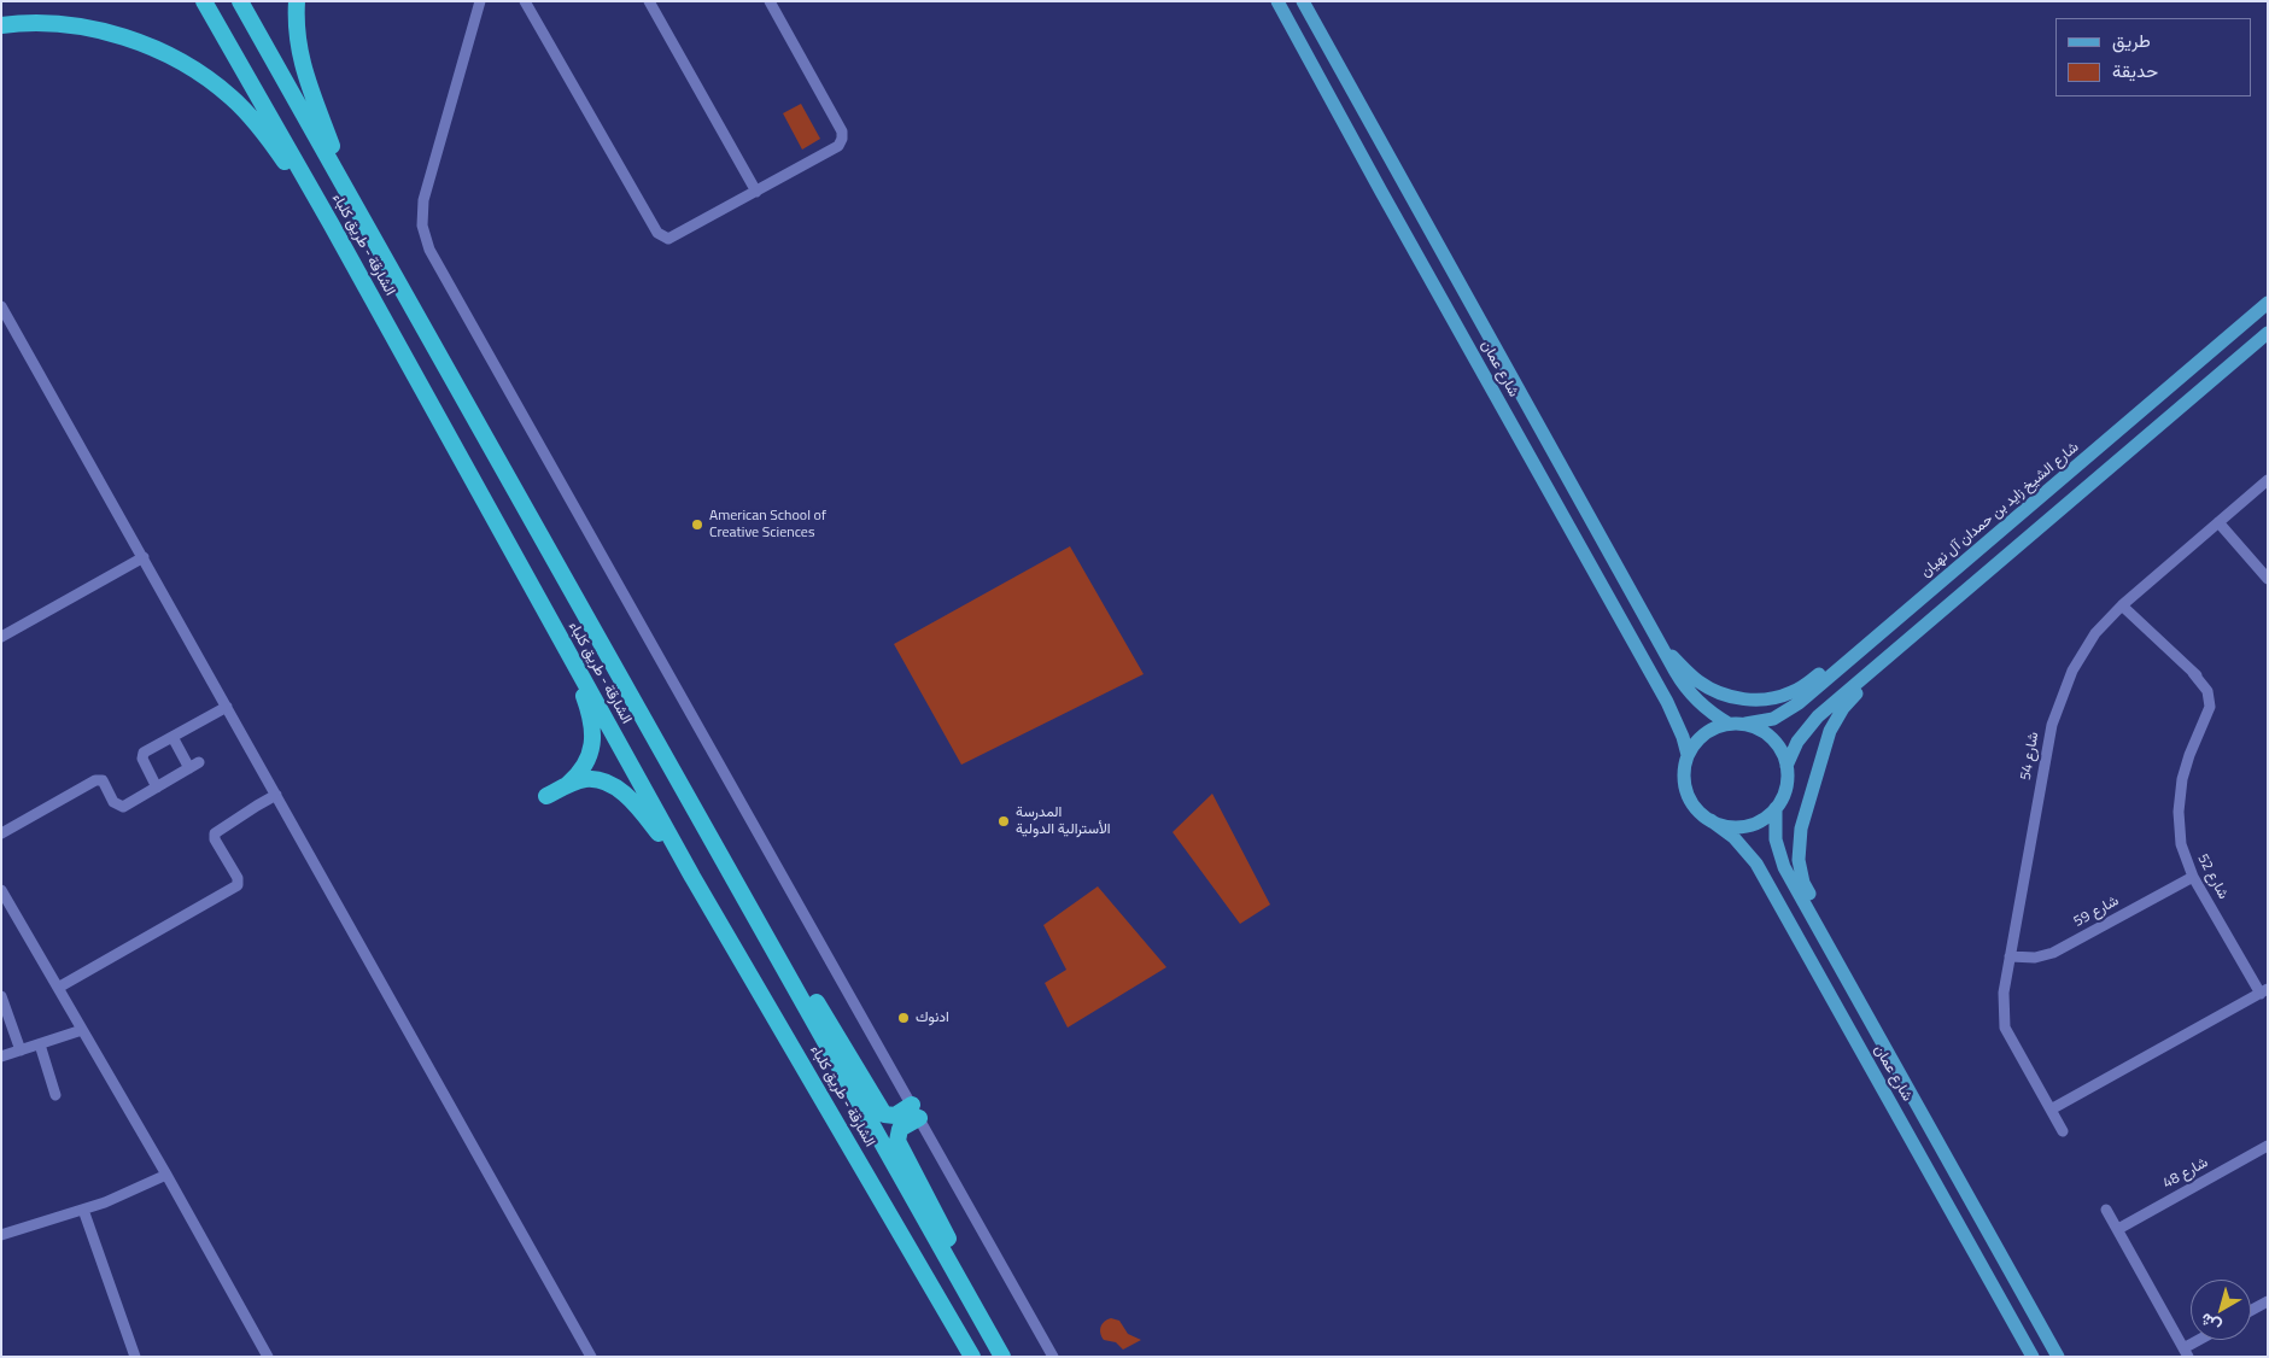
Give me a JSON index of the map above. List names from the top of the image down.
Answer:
{
  "streets": {
    "highway": ["الشارقة - طريق كلباء"],
    "main road": ["شارع عمان", "شارع الشيخ زايد بن حمدان آل نهيان"],
    "street": [
      "شارع 54",
      "شارع 52",
      "شارع 59",
      "شارع 48"
    ]
  },
  "crossings": [
    ["شارع عمان", "شارع الشيخ زايد بن حمدان آل نهيان"],
    ["شارع 54", "شارع 52"],
    ["شارع 54", "شارع 59"],
    ["شارع 52", "شارع 59"]
  ],
  "places": ["American School of Creative Sciences", "المدرسة الأسترالية الدولية", "ادنوك"],
  "legend": ["طريق", "حديقة"],
  "north": "bottom left"
}
